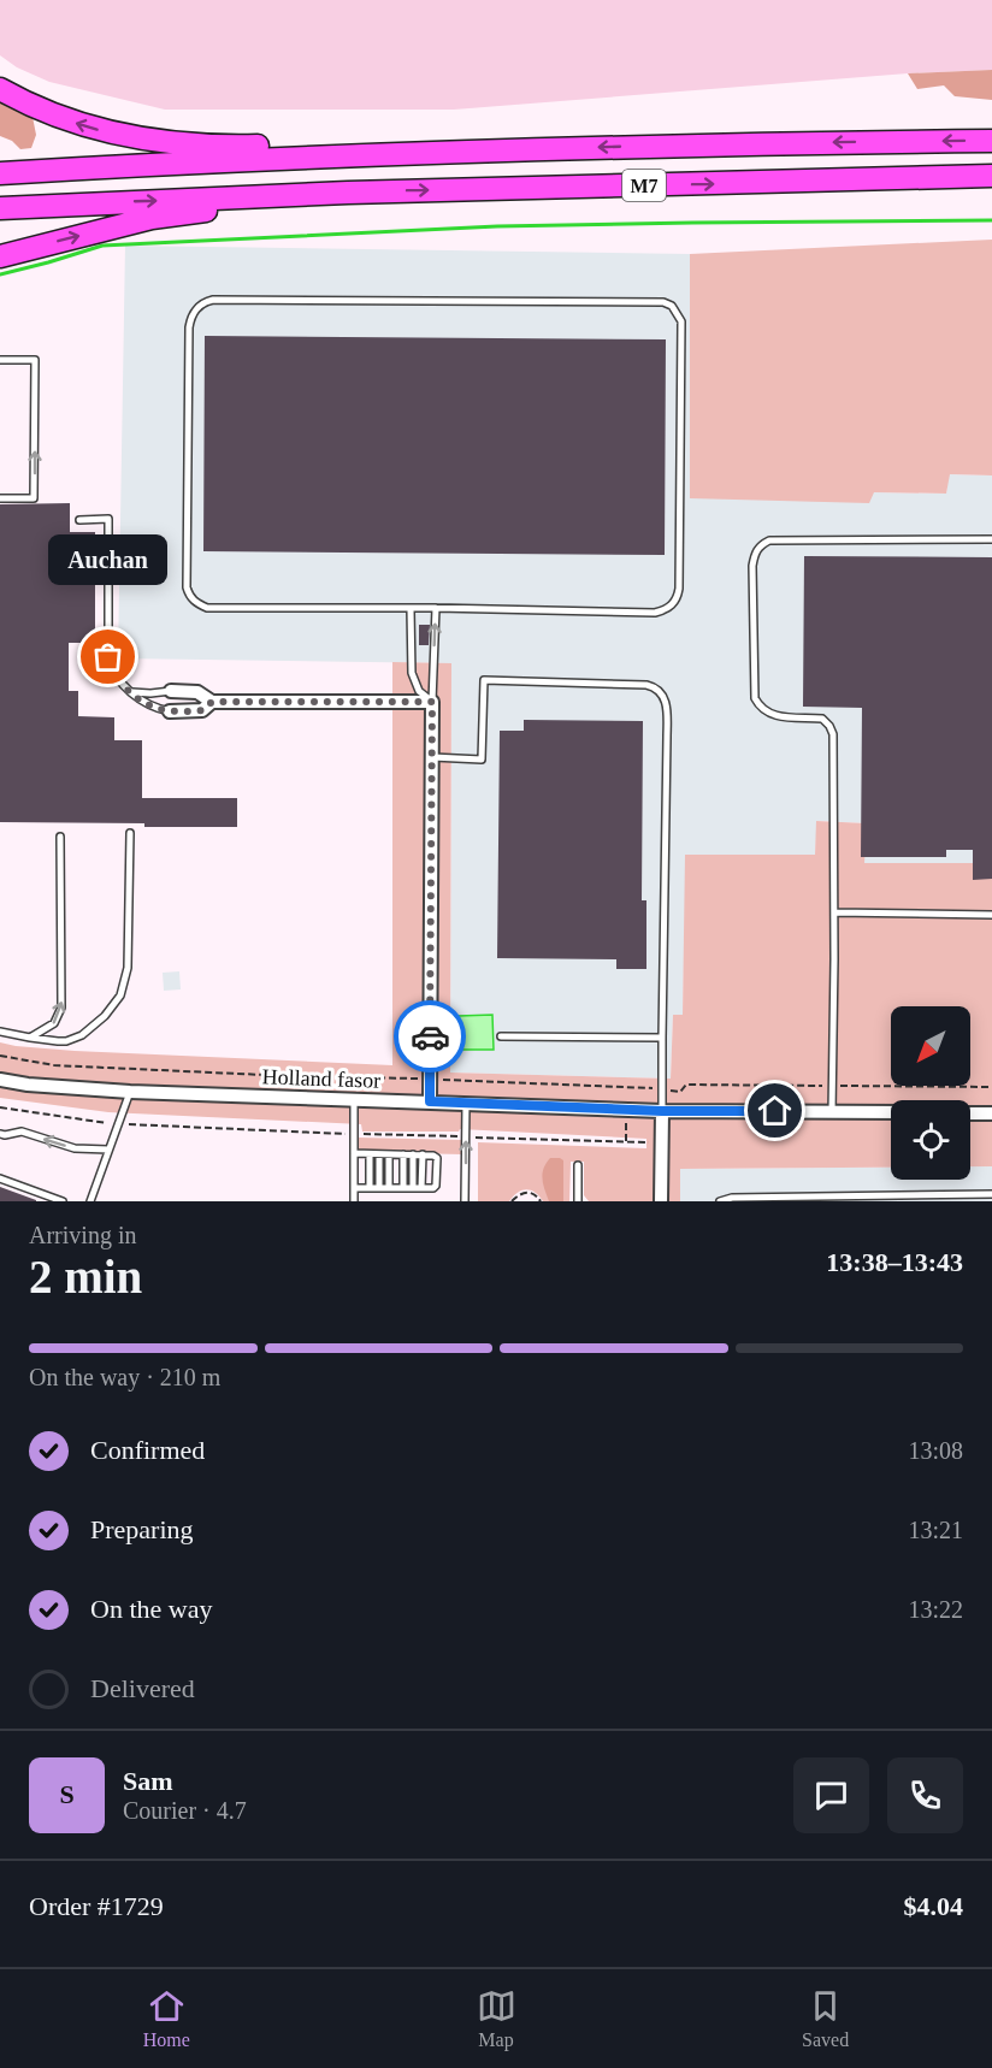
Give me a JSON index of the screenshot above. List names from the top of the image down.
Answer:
{
  "streets": {
    "highway": ["M7"],
    "street": ["Holland fasor"]
  },
  "places": ["Auchan"],
  "north": "bottom left",
  "page": {
    "bubble": "Auchan",
    "heading": ["2 min", "Arriving in", "13:38–13:43"],
    "panel": [
      "Sam",
      "Courier · 4.7",
      "Order #1729",
      "$4.04"
    ],
    "bar": "On the way · 210 m",
    "list": [
      ["Confirmed", "13:08"],
      ["Preparing", "13:21"],
      ["On the way", "13:22"],
      "Delivered"
    ],
    "round": "S",
    "tabs": ["Home", "Map", "Saved"]
  }
}
